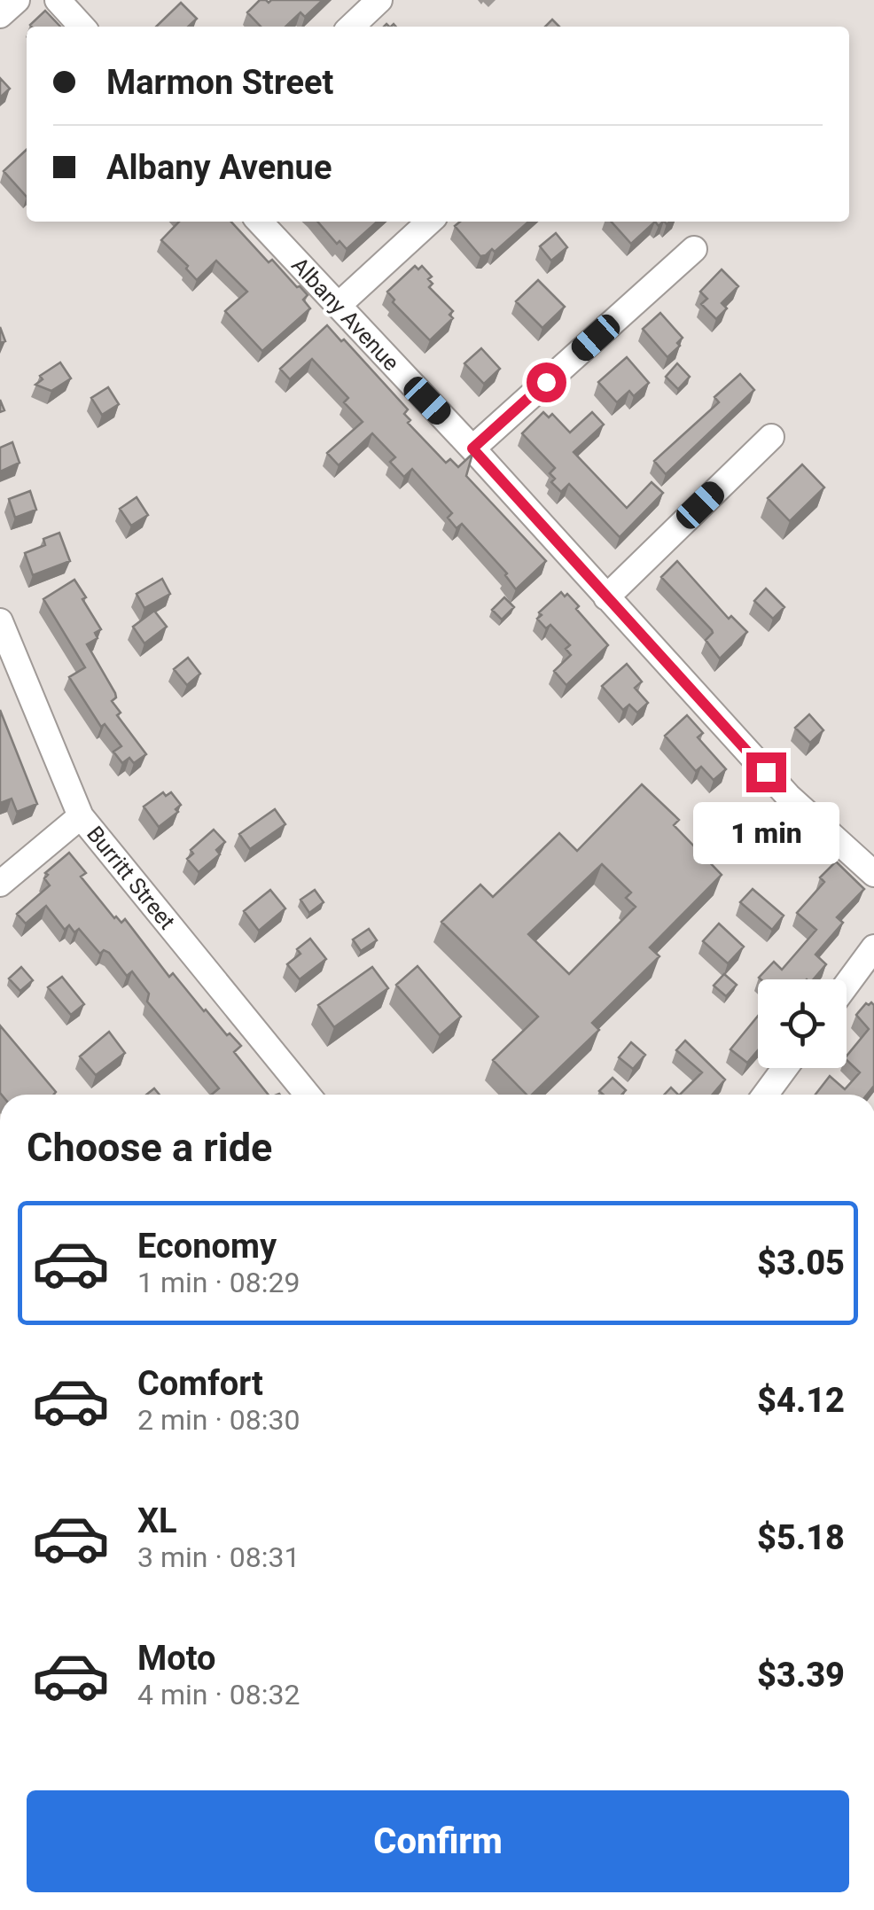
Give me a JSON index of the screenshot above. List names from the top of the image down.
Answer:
{
  "streets": {
    "street": ["Albany Avenue", "Burritt Street"]
  },
  "page": {
    "banner": ["Marmon Street", "Albany Avenue"],
    "bubble": "1 min",
    "heading": "Choose a ride",
    "list": [
      {
        "name": "Economy",
        "note": "1 min · 08:29",
        "value": "$3.05"
      },
      {
        "name": "Comfort",
        "note": "2 min · 08:30",
        "value": "$4.12"
      },
      {
        "name": "XL",
        "note": "3 min · 08:31",
        "value": "$5.18"
      },
      {
        "name": "Moto",
        "note": "4 min · 08:32",
        "value": "$3.39"
      }
    ],
    "buttons": "Confirm"
  }
}
